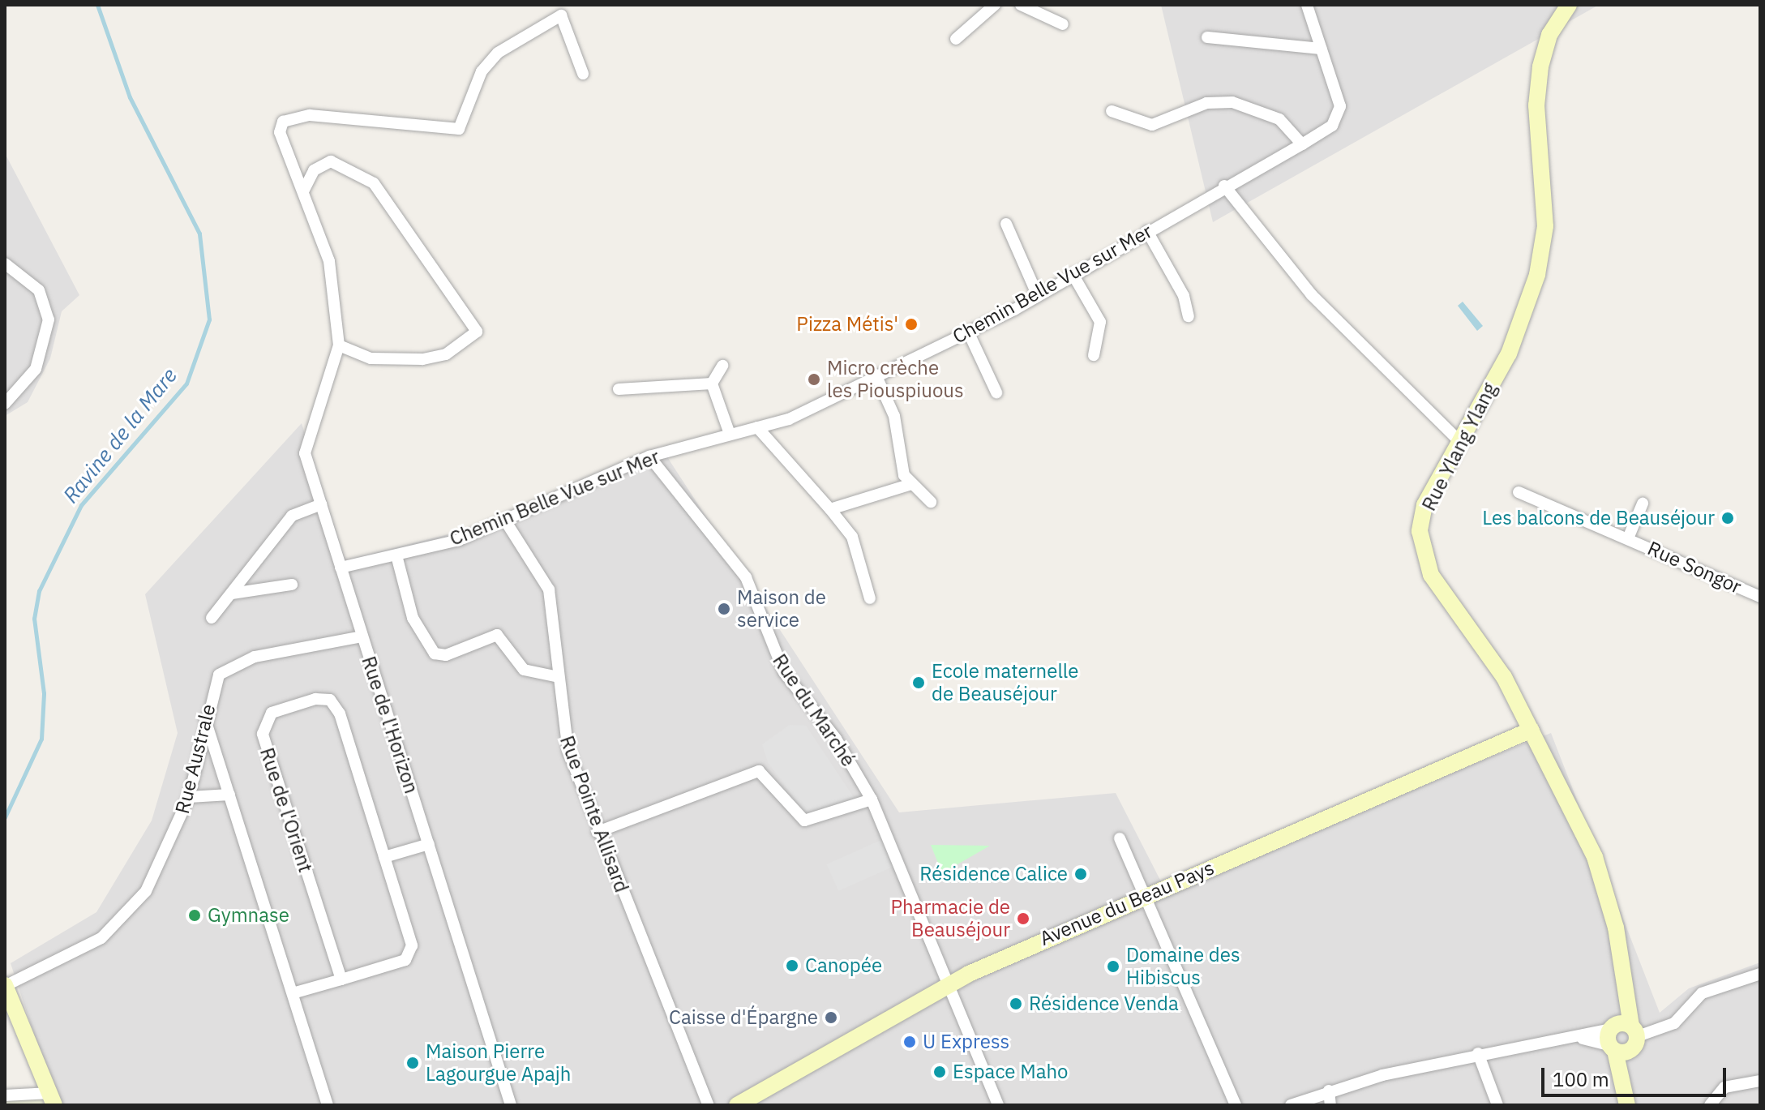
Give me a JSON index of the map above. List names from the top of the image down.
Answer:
{
  "streets": {
    "street": [
      "Chemin Belle Vue sur Mer",
      "Rue Ylang Ylang",
      "Rue Songor",
      "Rue du Marché",
      "Rue de l'Horizon",
      "Rue Australe",
      "Rue de l'Orient",
      "Rue Pointe Allisard",
      "Avenue du Beau Pays"
    ]
  },
  "crossings": [
    ["Chemin Belle Vue sur Mer", "Rue du Marché"],
    ["Chemin Belle Vue sur Mer", "Rue de l'Horizon"],
    ["Chemin Belle Vue sur Mer", "Rue Pointe Allisard"],
    ["Rue Ylang Ylang", "Avenue du Beau Pays"],
    ["Rue du Marché", "Avenue du Beau Pays"],
    ["Rue de l'Horizon", "Rue Australe"]
  ],
  "water": ["Ravine de la Mare"],
  "places": [
    "Pizza Métis'",
    "Micro crèche les Piouspiuous",
    "Les balcons de Beauséjour",
    "Maison de service",
    "Ecole maternelle de Beauséjour",
    "Résidence Calice",
    "Gymnase",
    "Pharmacie de Beauséjour",
    "Canopée",
    "Domaine des Hibiscus",
    "Résidence Venda",
    "Caisse d'Épargne",
    "U Express",
    "Maison Pierre Lagourgue Apajh",
    "Espace Maho"
  ],
  "scale_bar": "100 m"
}
